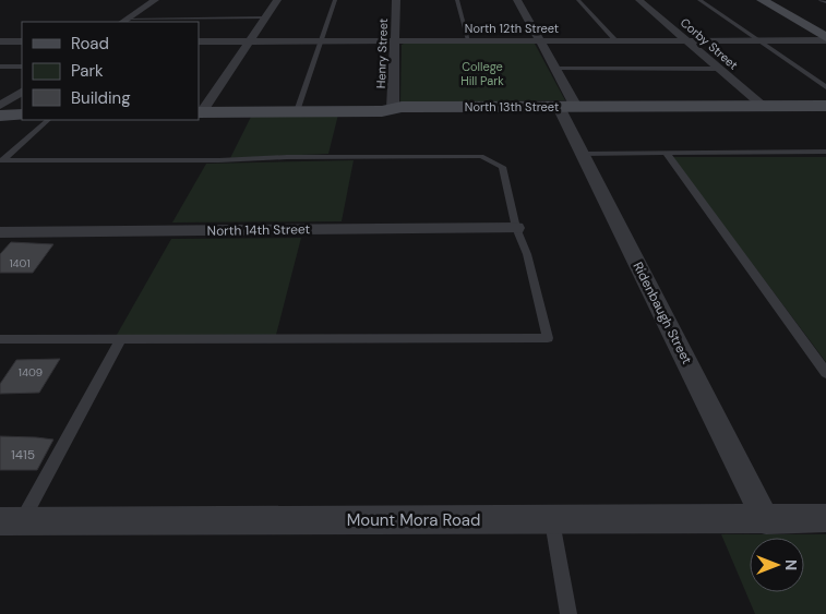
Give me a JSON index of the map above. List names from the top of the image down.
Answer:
{
  "streets": {
    "street": [
      "North 12th Street",
      "Corby Street",
      "Henry Street",
      "North 13th Street",
      "North 14th Street",
      "Ridenbaugh Street",
      "Mount Mora Road"
    ]
  },
  "crossings": [
    ["North 12th Street", "Corby Street"],
    ["North 12th Street", "Henry Street"],
    ["North 12th Street", "Ridenbaugh Street"],
    ["Corby Street", "North 13th Street"],
    ["Henry Street", "North 13th Street"],
    ["North 13th Street", "Ridenbaugh Street"],
    ["Ridenbaugh Street", "Mount Mora Road"]
  ],
  "parks": ["College Hill Park"],
  "house_numbers": ["1401", "1409", "1415"],
  "legend": ["Road", "Park", "Building"],
  "north": "right"
}
